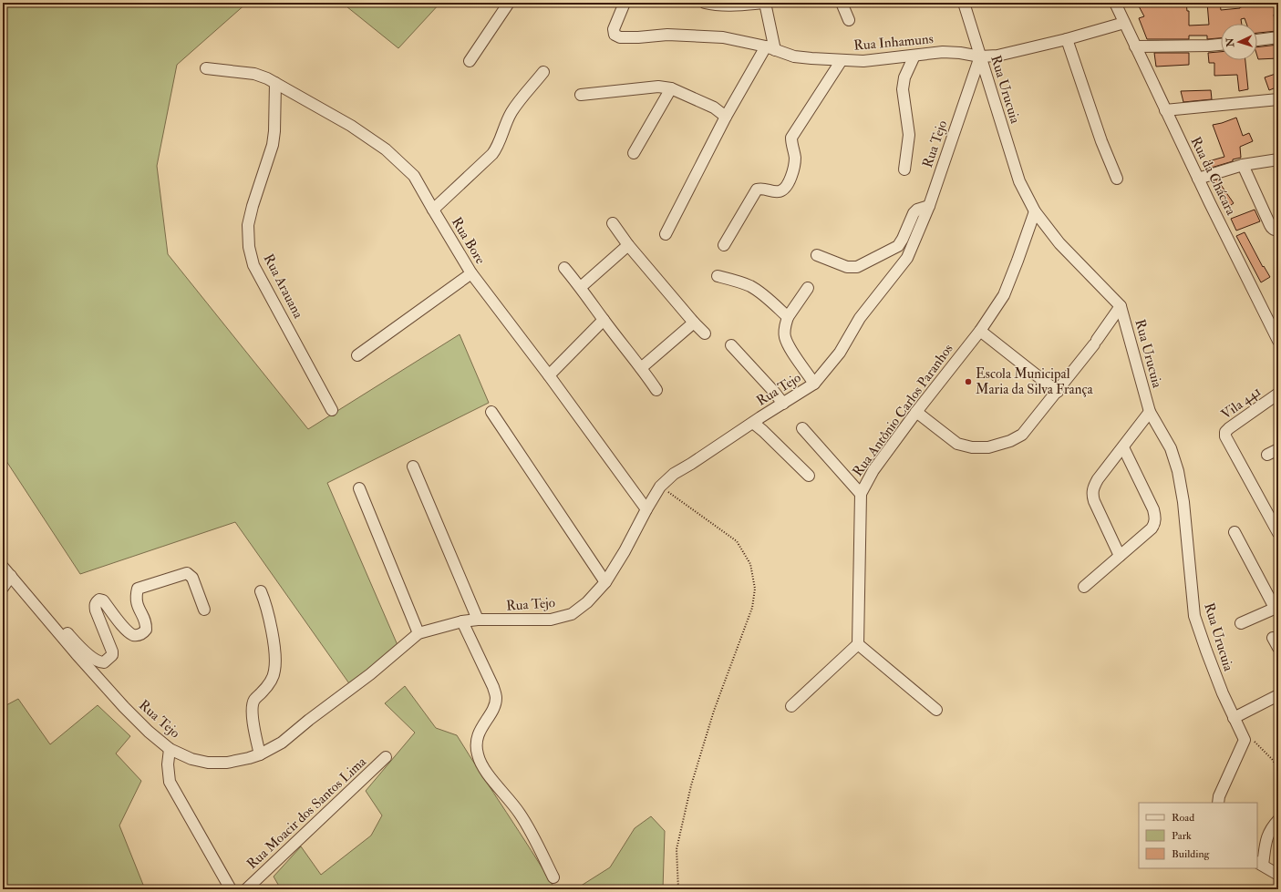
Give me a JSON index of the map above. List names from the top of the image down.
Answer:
{
  "streets": {
    "street": [
      "Rua Inhamuns",
      "Rua Urucuia",
      "Rua Tejo",
      "Rua da Chácara",
      "Rua Bore",
      "Rua Arauana",
      "Vila 441",
      "Rua Antônio Carlos Paranhos",
      "Rua Moacir dos Santos Lima"
    ]
  },
  "crossings": [
    ["Rua Inhamuns", "Rua Urucuia"],
    ["Rua Inhamuns", "Rua Tejo"],
    ["Rua Inhamuns", "Rua da Chácara"],
    ["Rua Urucuia", "Rua Tejo"],
    ["Rua Urucuia", "Rua Antônio Carlos Paranhos"],
    ["Rua Tejo", "Rua Bore"],
    ["Rua Bore", "Rua Arauana"]
  ],
  "places": ["Escola Municipal Maria da Silva França"],
  "legend": ["Road", "Park", "Building"],
  "north": "left"
}
